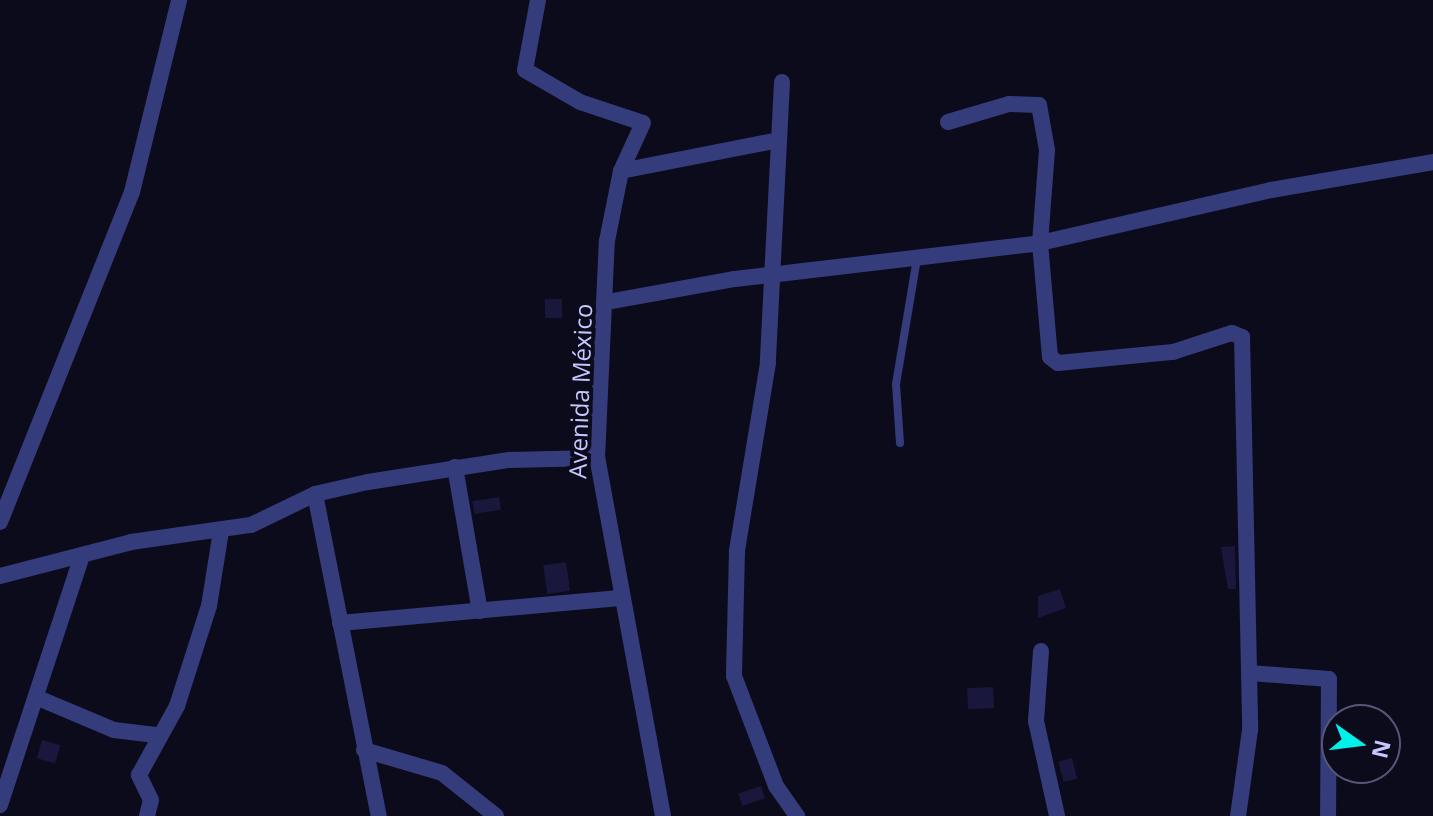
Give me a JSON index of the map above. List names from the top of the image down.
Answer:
{
  "streets": {
    "street": ["Avenida México"]
  },
  "north": "right"
}
